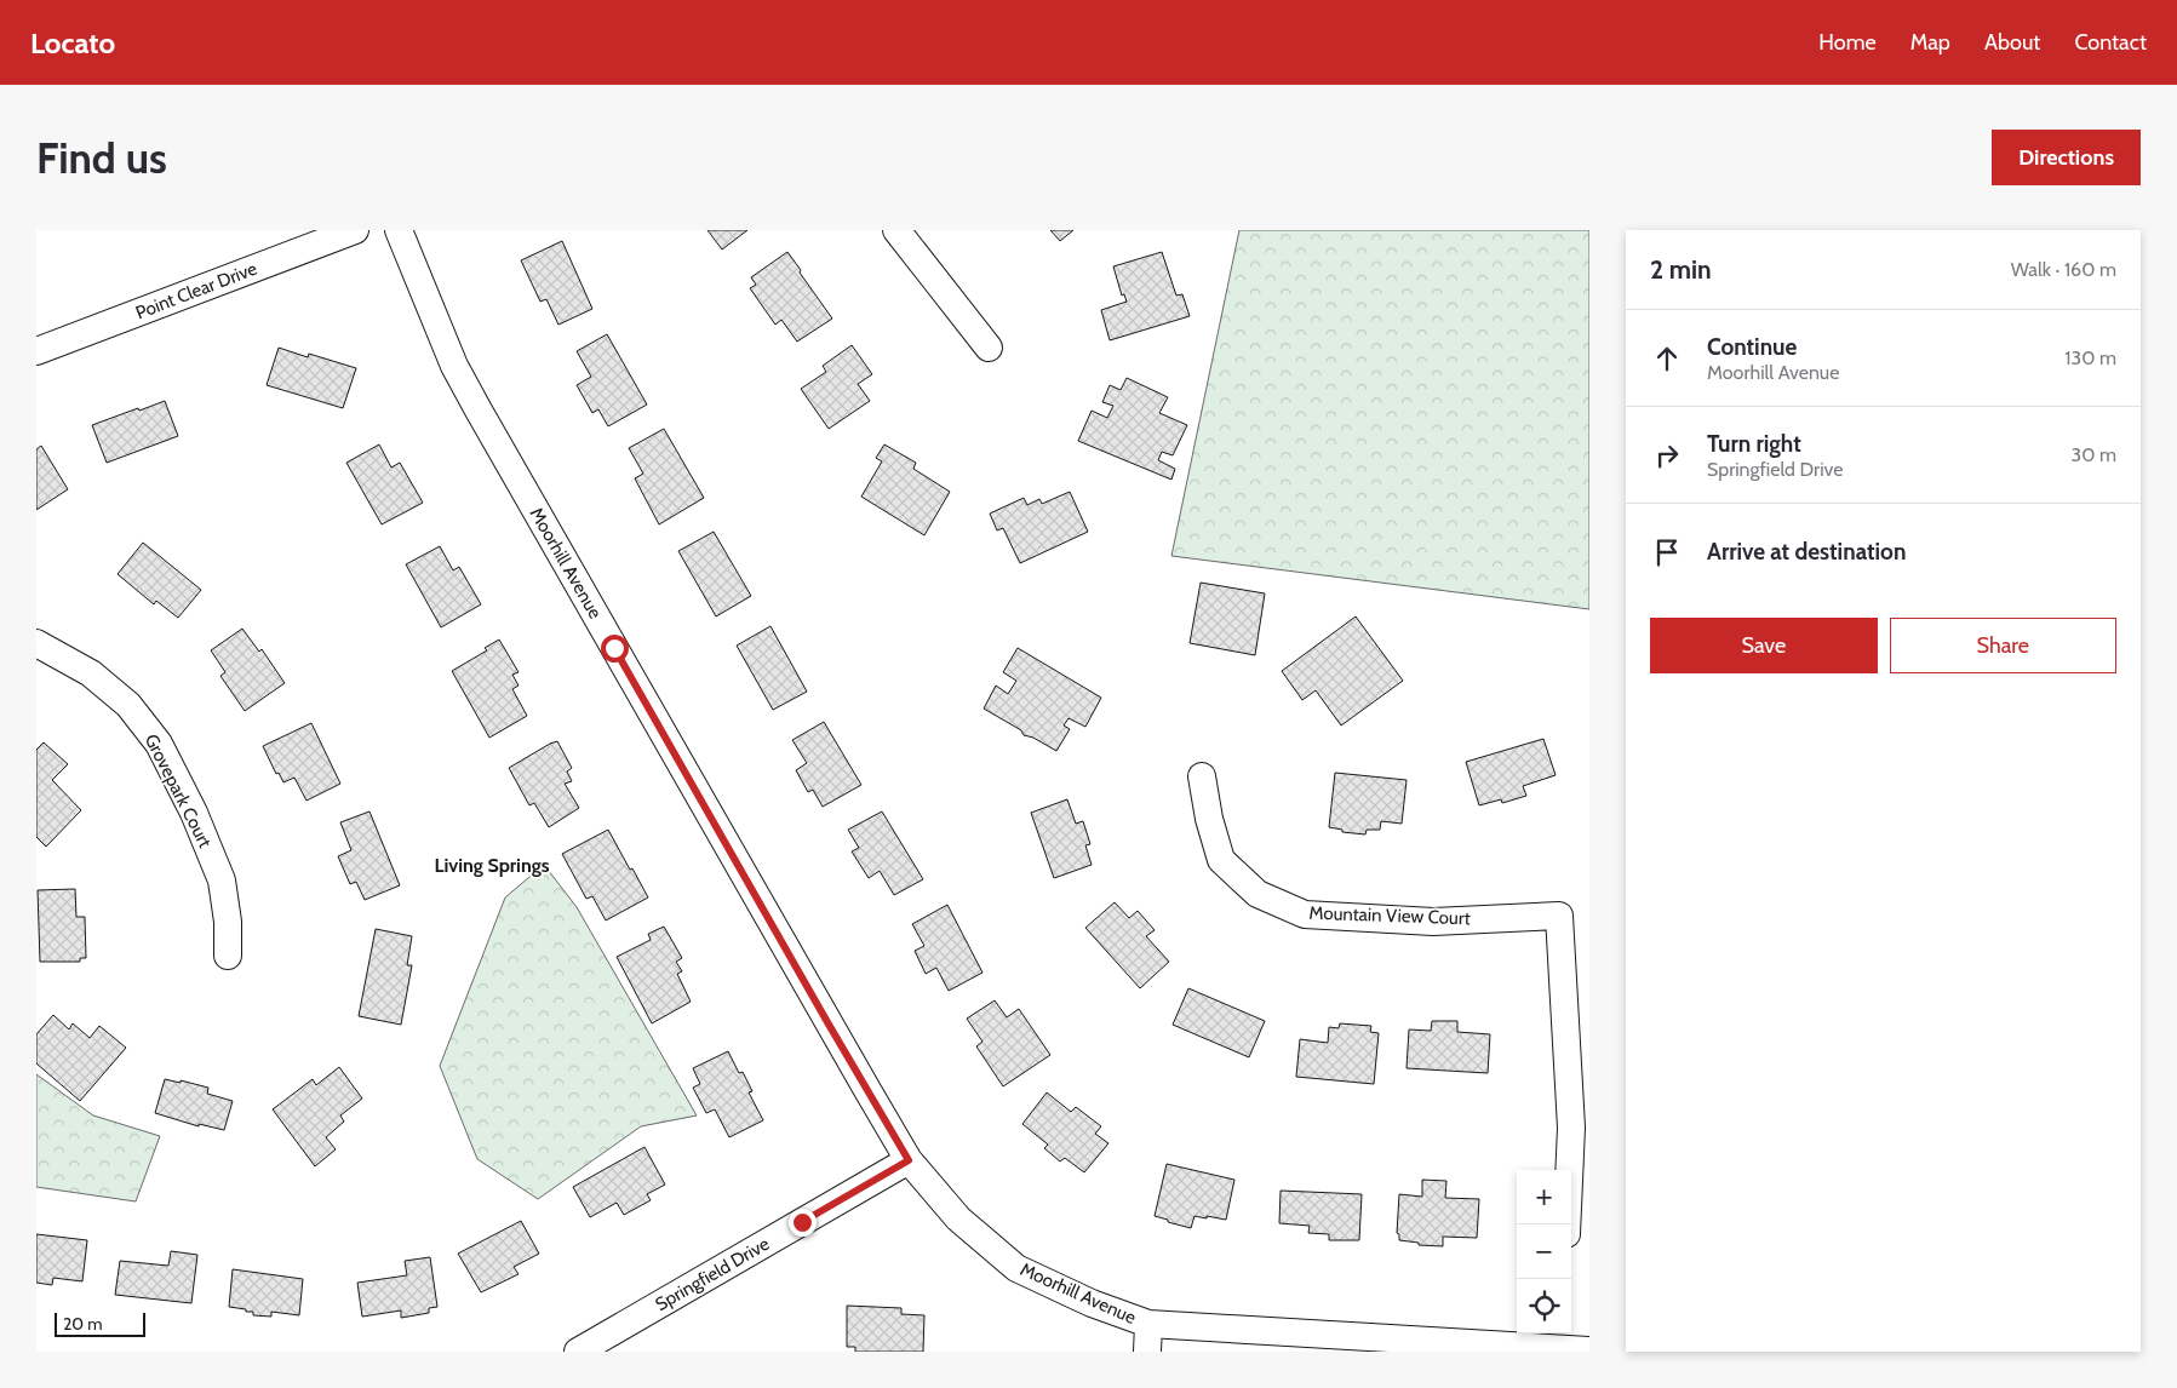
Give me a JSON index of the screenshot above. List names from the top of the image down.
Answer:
{
  "streets": {
    "street": [
      "Point Clear Drive",
      "Moorhill Avenue",
      "Grovepark Court",
      "Mountain View Court",
      "Springfield Drive"
    ]
  },
  "crossings": [
    ["Moorhill Avenue", "Springfield Drive"]
  ],
  "districts": ["Living Springs"],
  "scale_bar": "20 m",
  "page": {
    "header": "Locato",
    "nav": [
      "Home",
      "Map",
      "About",
      "Contact"
    ],
    "buttons": [
      "Directions",
      ["Save", "Share"]
    ],
    "title": "Find us",
    "heading": ["2 min", "Walk · 160 m"],
    "list": [
      ["Continue", "Moorhill Avenue", "130 m"],
      ["Turn right", "Springfield Drive", "30 m"],
      "Arrive at destination"
    ],
    "map_buttons": ["+", "−"],
    "scale": "20 m"
  }
}
